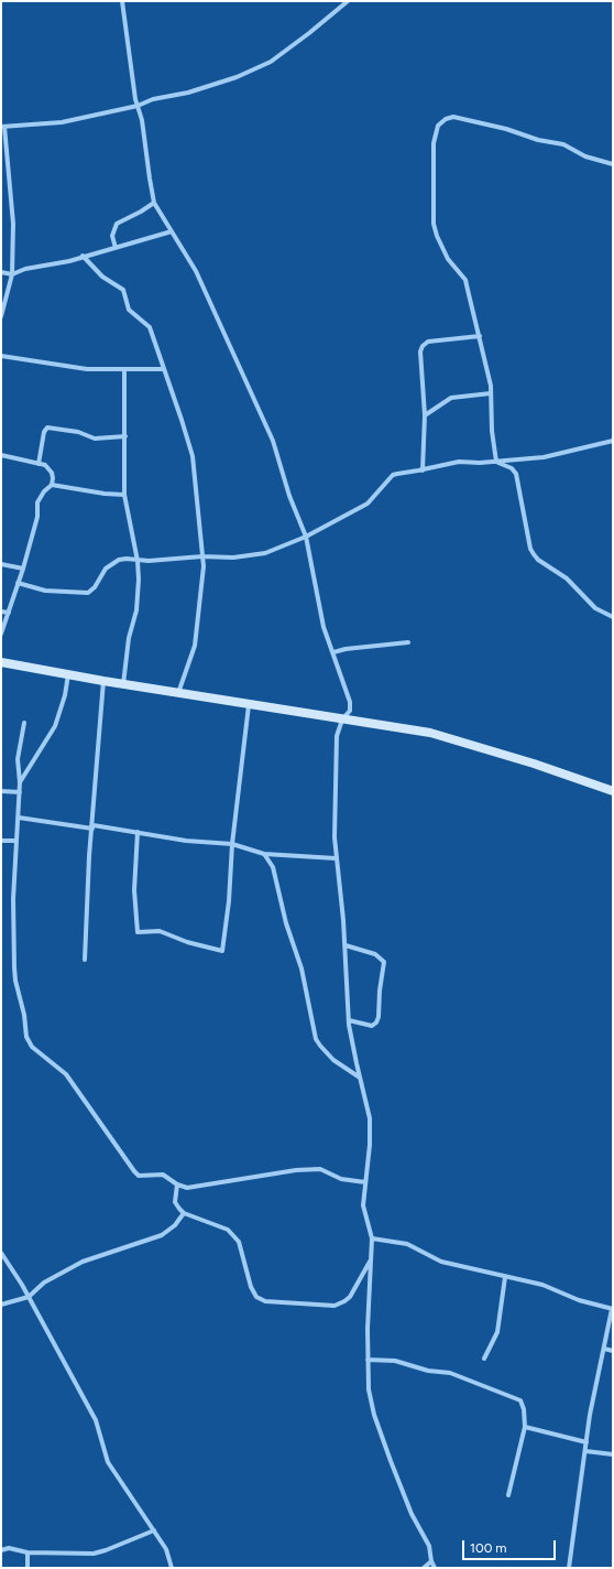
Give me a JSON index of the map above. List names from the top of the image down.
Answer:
{
  "scale_bar": "100 m"
}
